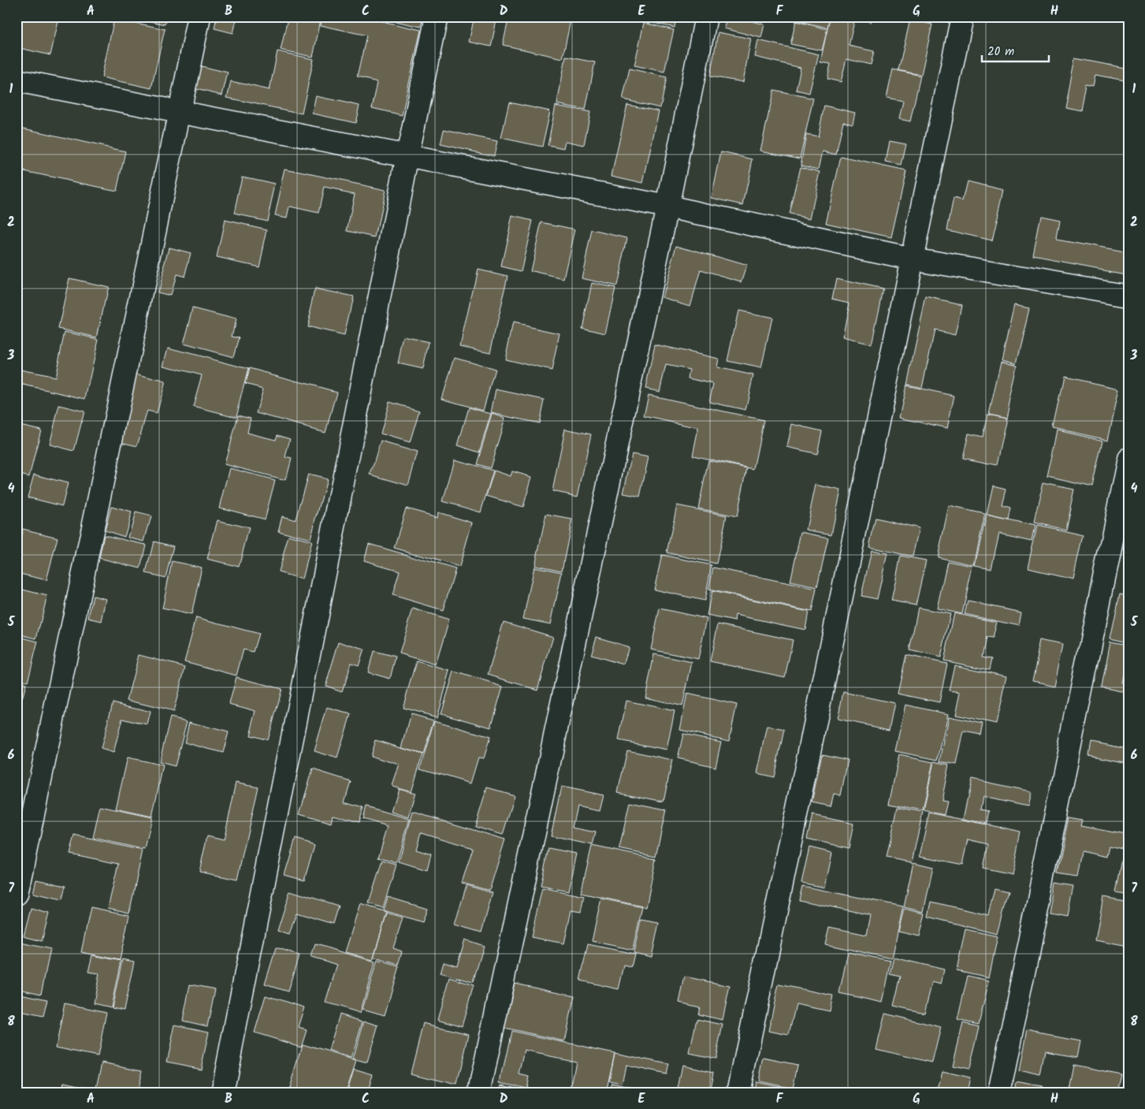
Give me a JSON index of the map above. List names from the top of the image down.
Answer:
{
  "scale_bar": "20 m",
  "grid": {
    "columns": [
      "A",
      "B",
      "C",
      "D",
      "E",
      "F",
      "G",
      "H"
    ],
    "rows": [
      "1",
      "2",
      "3",
      "4",
      "5",
      "6",
      "7",
      "8"
    ]
  }
}
